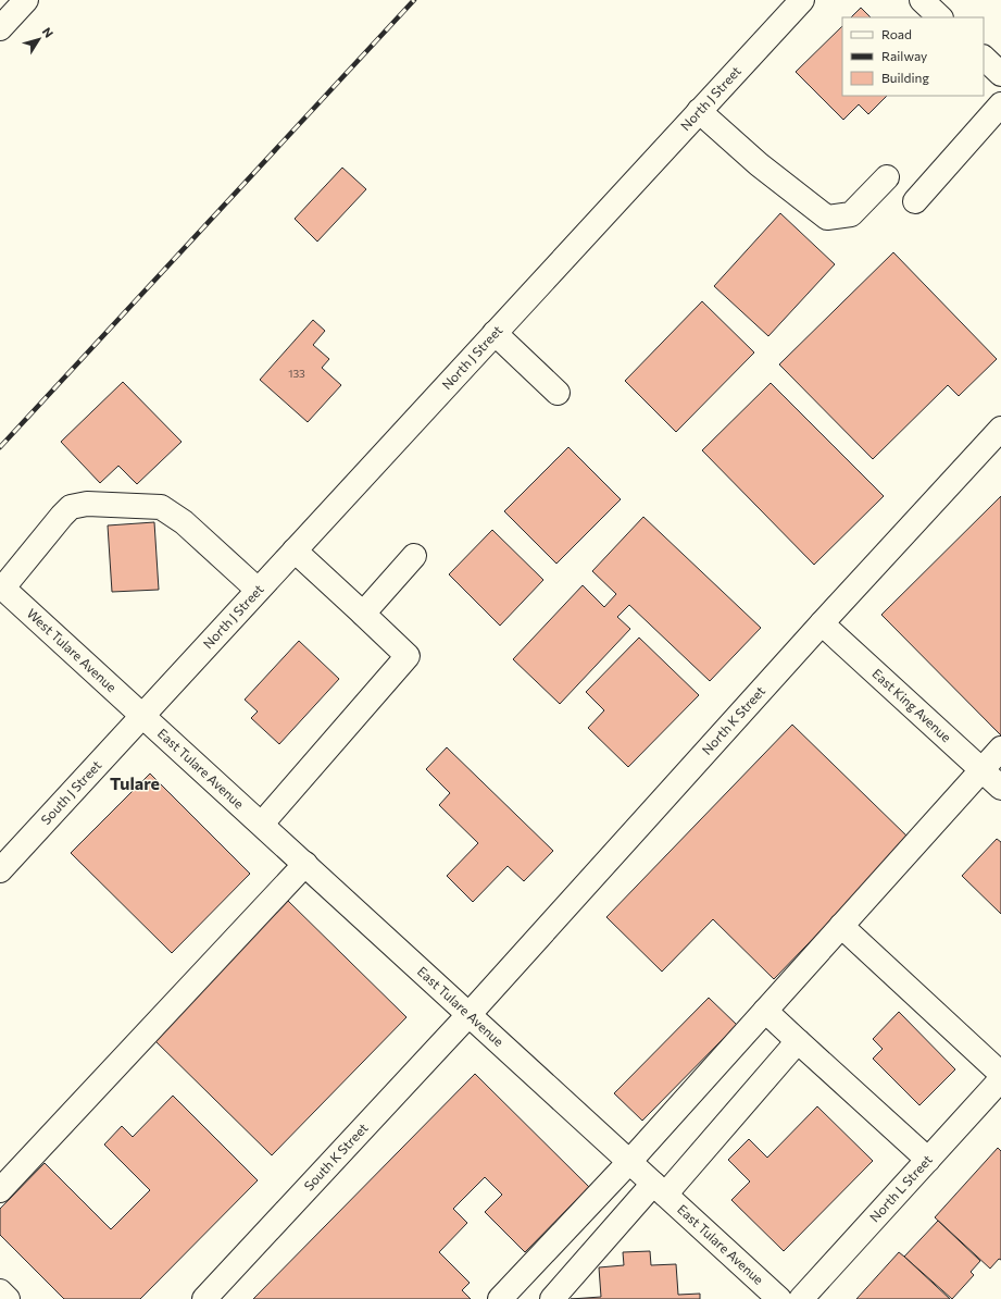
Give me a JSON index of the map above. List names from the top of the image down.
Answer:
{
  "streets": {
    "main road": [
      "North J Street",
      "West Tulare Avenue",
      "East King Avenue",
      "North K Street",
      "East Tulare Avenue",
      "South J Street",
      "South K Street",
      "North L Street"
    ]
  },
  "crossings": [
    ["North J Street", "West Tulare Avenue"],
    ["North J Street", "East Tulare Avenue"],
    ["North J Street", "South J Street"],
    ["West Tulare Avenue", "East Tulare Avenue"],
    ["West Tulare Avenue", "South J Street"],
    ["East King Avenue", "North K Street"],
    ["North K Street", "East Tulare Avenue"],
    ["North K Street", "South K Street"],
    ["East Tulare Avenue", "South J Street"],
    ["East Tulare Avenue", "South K Street"]
  ],
  "districts": ["Tulare"],
  "house_numbers": ["133"],
  "legend": ["Road", "Railway", "Building"],
  "north": "top right"
}
